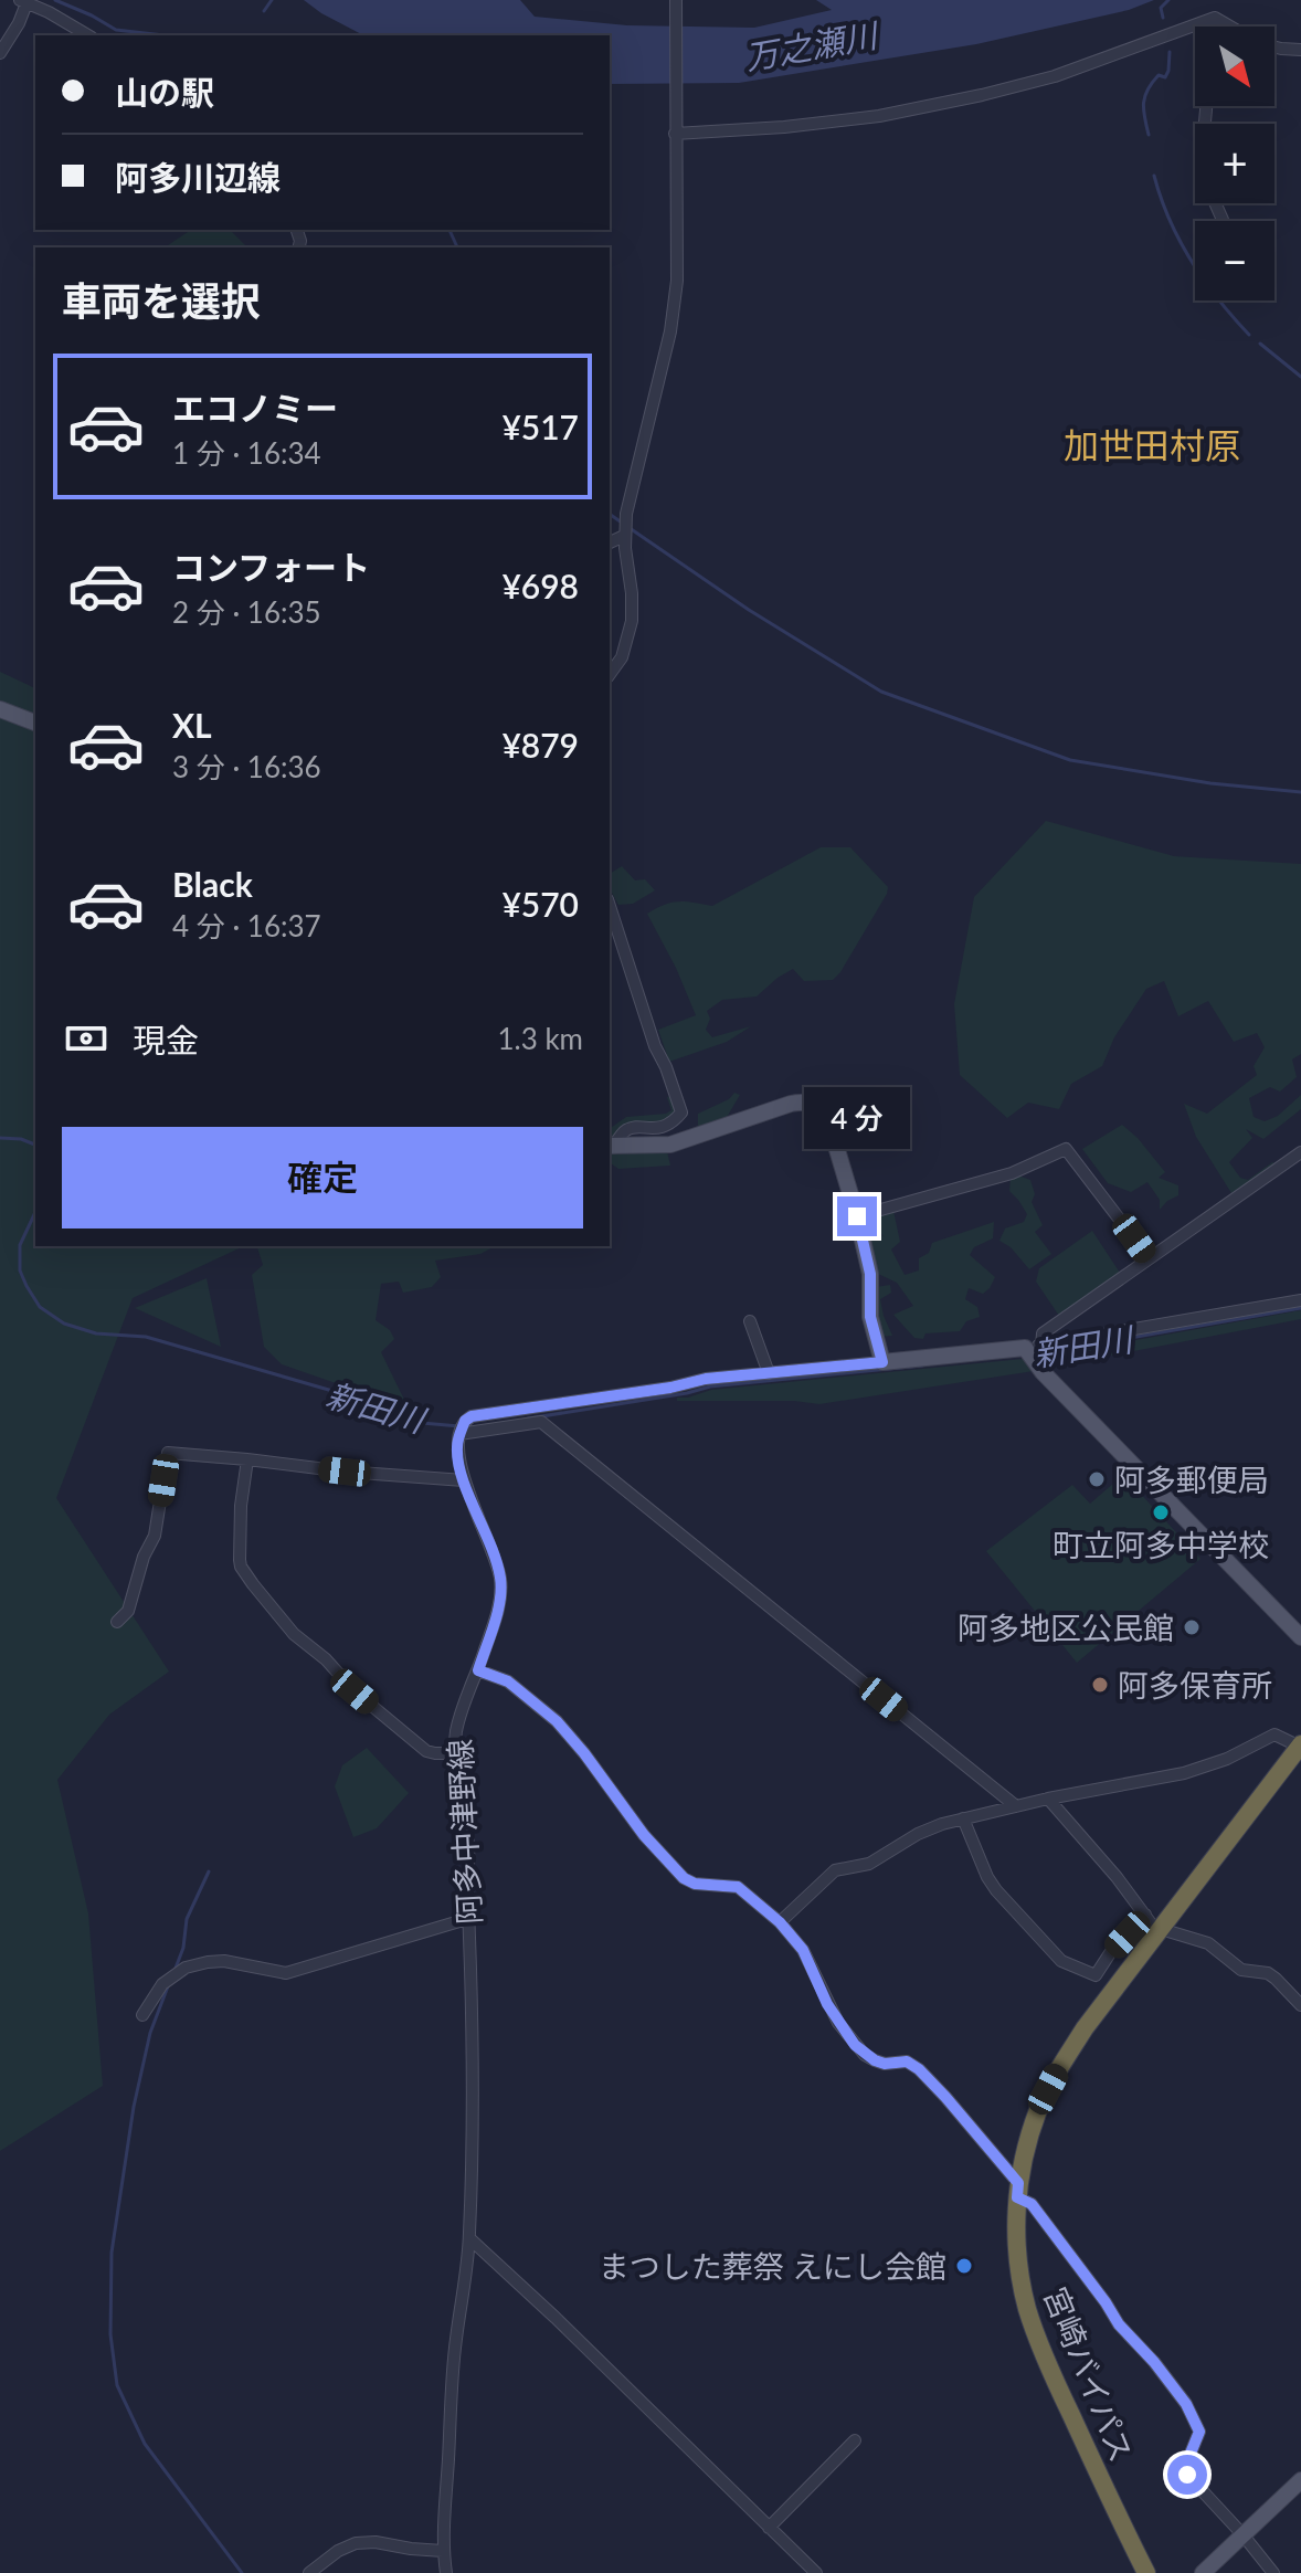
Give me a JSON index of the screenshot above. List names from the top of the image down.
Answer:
{
  "streets": {
    "highway": ["宮崎バイパス"],
    "street": ["阿多中津野線"]
  },
  "districts": ["加世田村原"],
  "water": ["万之瀬川", "新田川"],
  "places": [
    "阿多郵便局",
    "町立阿多中学校",
    "阿多地区公民館",
    "阿多保育所",
    "まつした葬祭 えにし会館"
  ],
  "north": "bottom right",
  "page": {
    "map_buttons": ["+", "−"],
    "banner": ["山の駅", "阿多川辺線"],
    "heading": "車両を選択",
    "list": [
      {
        "name": "エコノミー",
        "note": "1 分 · 16:34",
        "value": "¥517"
      },
      {
        "name": "コンフォート",
        "note": "2 分 · 16:35",
        "value": "¥698"
      },
      {
        "name": "XL",
        "note": "3 分 · 16:36",
        "value": "¥879"
      },
      {
        "name": "Black",
        "note": "4 分 · 16:37",
        "value": "¥570"
      }
    ],
    "pay": ["現金", "1.3 km"],
    "bubble": "4 分",
    "buttons": "確定"
  }
}
